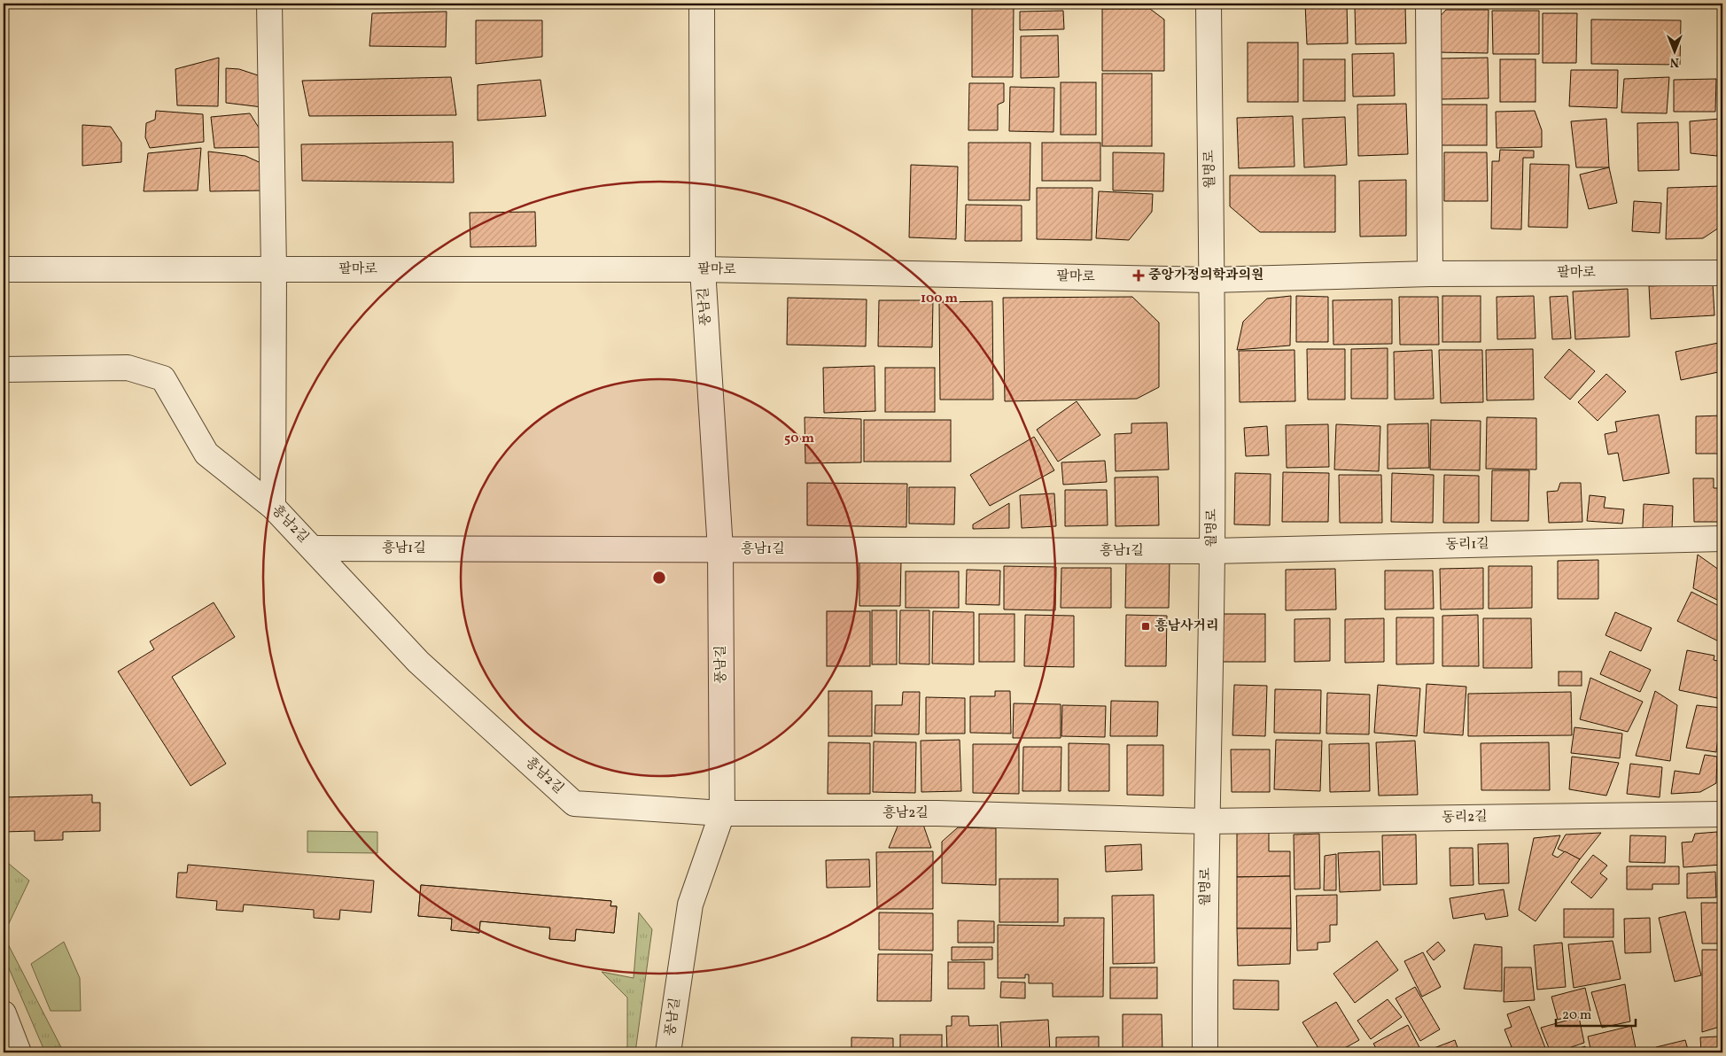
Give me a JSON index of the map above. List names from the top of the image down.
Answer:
{
  "streets": {
    "street": [
      "월명로",
      "팔마로",
      "풍남길",
      "흥남2길",
      "동리1길",
      "흥남1길",
      "동리2길"
    ]
  },
  "crossings": [
    ["월명로", "팔마로"],
    ["월명로", "흥남2길"],
    ["월명로", "동리1길"],
    ["월명로", "흥남1길"],
    ["월명로", "동리2길"],
    ["팔마로", "풍남길"],
    ["풍남길", "흥남2길"],
    ["풍남길", "흥남1길"],
    ["흥남2길", "흥남1길"],
    ["흥남2길", "동리2길"],
    ["동리1길", "흥남1길"]
  ],
  "places": {
    "health": ["중앙가정의학과의원"],
    "transit": ["흥남사거리"]
  },
  "scale_bar": "20 m",
  "north": "bottom",
  "rings": ["100 m", "50 m"]
}
